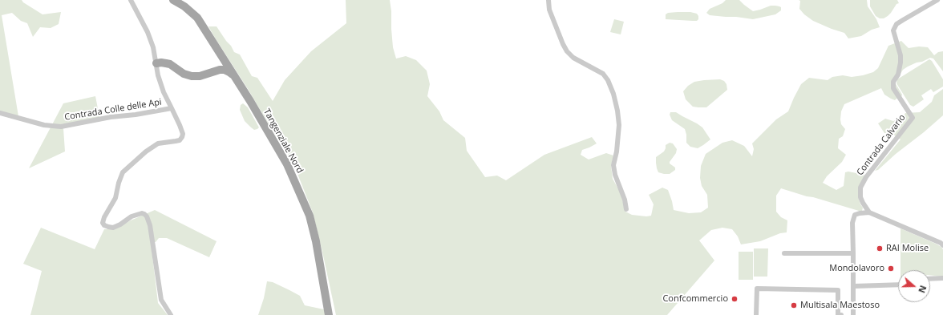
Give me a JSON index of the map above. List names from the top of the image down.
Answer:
{
  "streets": {
    "main road": ["Tangenziale Nord"],
    "street": ["Contrada Colle delle Api", "Contrada Calvario"]
  },
  "places": [
    "RAI Molise",
    "Mondolavoro",
    "Confcommercio",
    "Multisala Maestoso"
  ],
  "north": "right"
}
